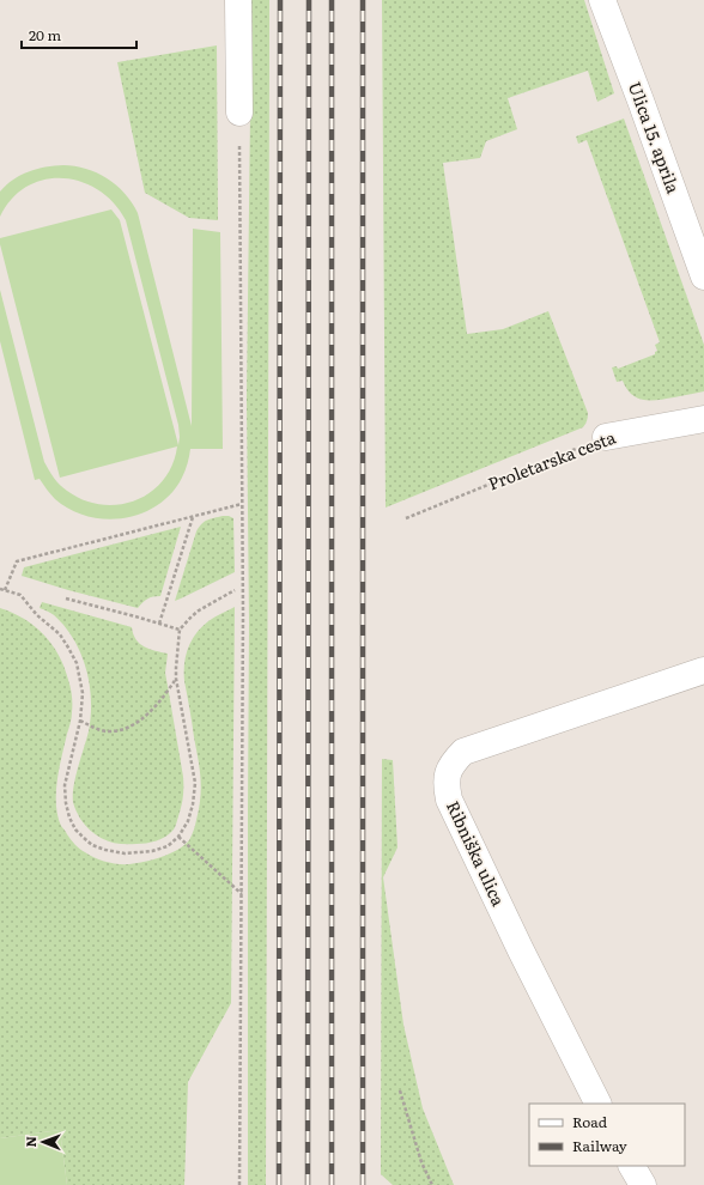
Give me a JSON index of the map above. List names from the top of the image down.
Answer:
{
  "streets": {
    "street": ["Ulica 15. aprila", "Proletarska cesta", "Ribniška ulica"]
  },
  "legend": ["Road", "Railway"],
  "scale_bar": "20 m",
  "north": "left"
}
